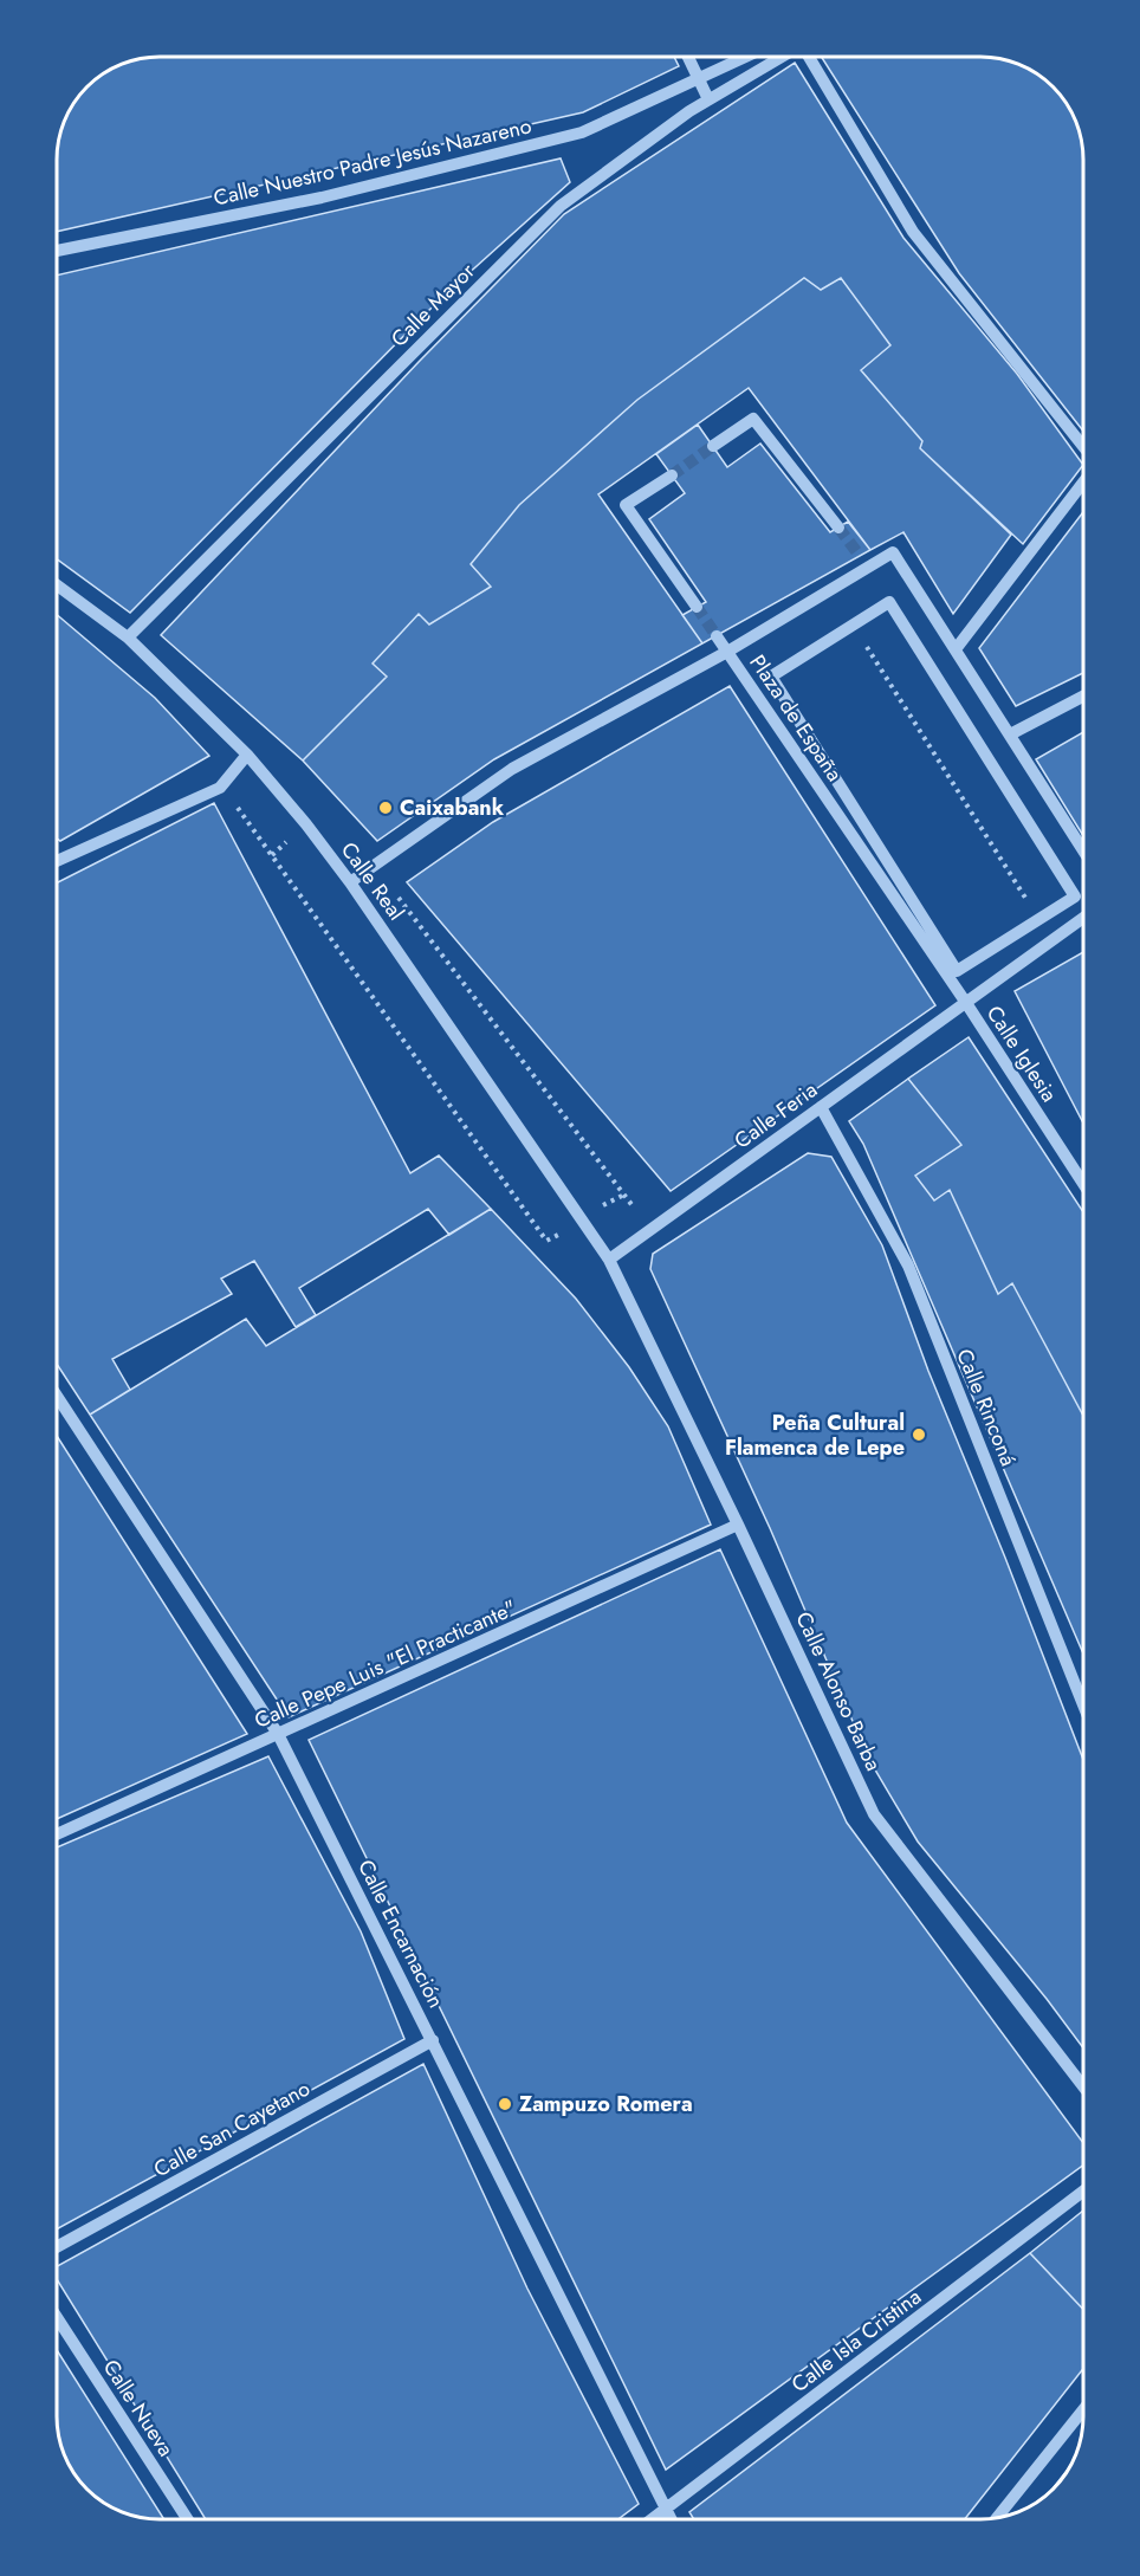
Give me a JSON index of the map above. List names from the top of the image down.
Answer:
{
  "streets": {
    "street": [
      "Calle Nuestro Padre Jesús Nazareno",
      "Calle Mayor",
      "Plaza de España",
      "Calle Real",
      "Calle Iglesia",
      "Calle Feria",
      "Calle Rinconá",
      "Calle Pepe Luis \"El Practicante\"",
      "Calle Alonso Barba",
      "Calle Encarnación",
      "Calle San Cayetano",
      "Calle Isla Cristina",
      "Calle Nueva"
    ]
  },
  "crossings": [
    ["Calle Mayor", "Calle Real"],
    ["Plaza de España", "Calle Iglesia"],
    ["Plaza de España", "Calle Feria"],
    ["Calle Real", "Calle Feria"],
    ["Calle Real", "Calle Alonso Barba"],
    ["Calle Iglesia", "Calle Feria"],
    ["Calle Feria", "Calle Rinconá"],
    ["Calle Feria", "Calle Alonso Barba"],
    ["Calle Pepe Luis \"El Practicante\"", "Calle Alonso Barba"],
    ["Calle Pepe Luis \"El Practicante\"", "Calle Encarnación"],
    ["Calle Encarnación", "Calle San Cayetano"],
    ["Calle Encarnación", "Calle Isla Cristina"]
  ],
  "places": ["Caixabank", "Peña Cultural Flamenca de Lepe", "Zampuzo Romera"]
}
